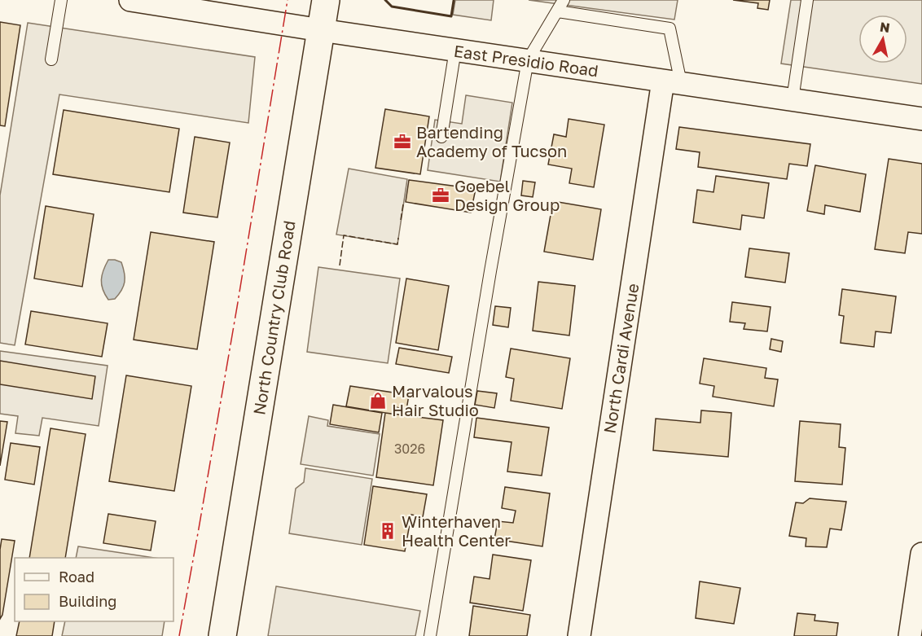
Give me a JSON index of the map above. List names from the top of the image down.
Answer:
{
  "streets": {
    "main road": ["North Country Club Road"],
    "street": ["East Presidio Road", "North Cardi Avenue"]
  },
  "crossings": [
    ["East Presidio Road", "North Country Club Road"],
    ["East Presidio Road", "North Cardi Avenue"]
  ],
  "places": {
    "office": ["Bartending Academy of Tucson", "Goebel Design Group"],
    "shop": ["Marvalous Hair Studio"],
    "building": ["Winterhaven Health Center"]
  },
  "house_numbers": ["3026"],
  "legend": ["Road", "Building"],
  "north": "top"
}
